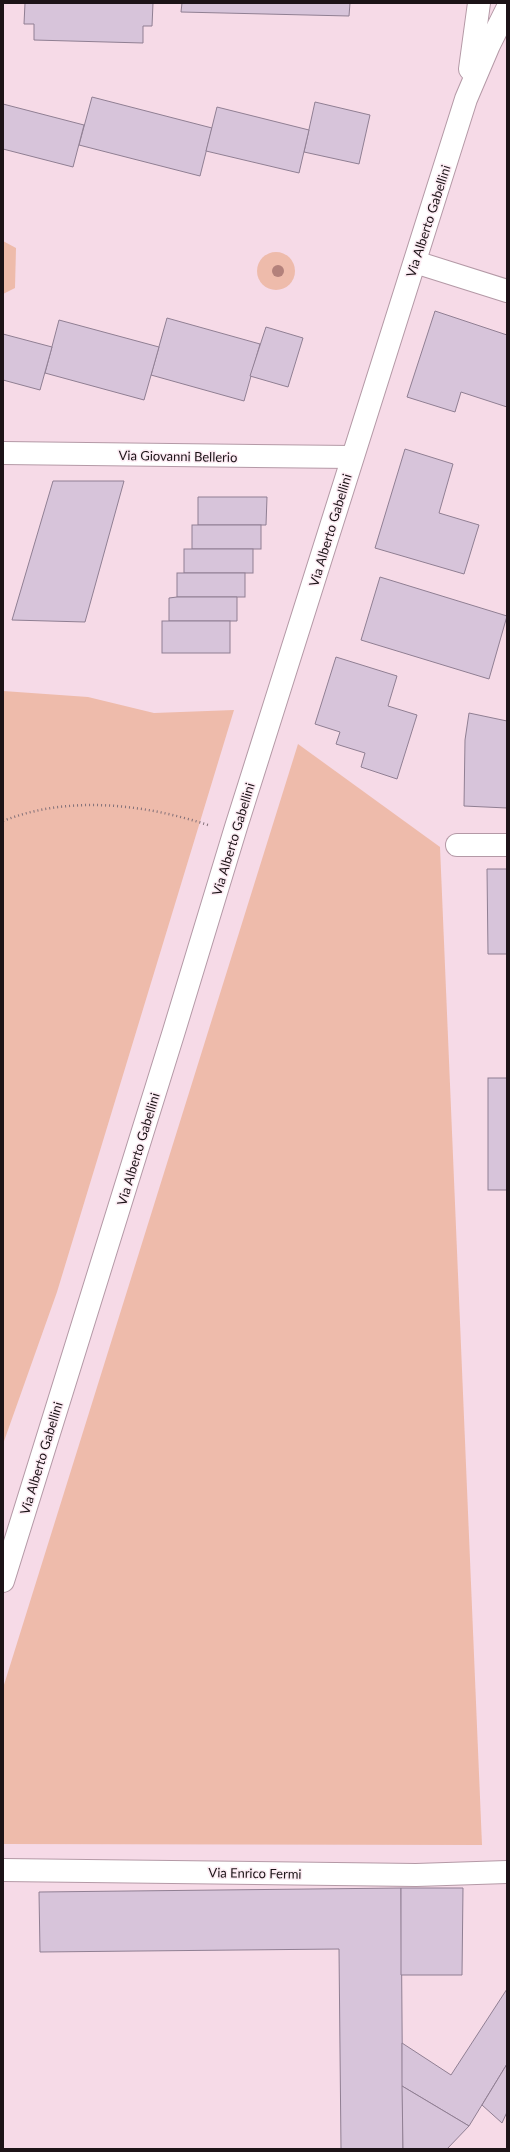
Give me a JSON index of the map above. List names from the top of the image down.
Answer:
{
  "streets": {
    "street": ["Via Alberto Gabellini", "Via Giovanni Bellerio", "Via Enrico Fermi"]
  },
  "crossings": [
    ["Via Alberto Gabellini", "Via Giovanni Bellerio"]
  ]
}
